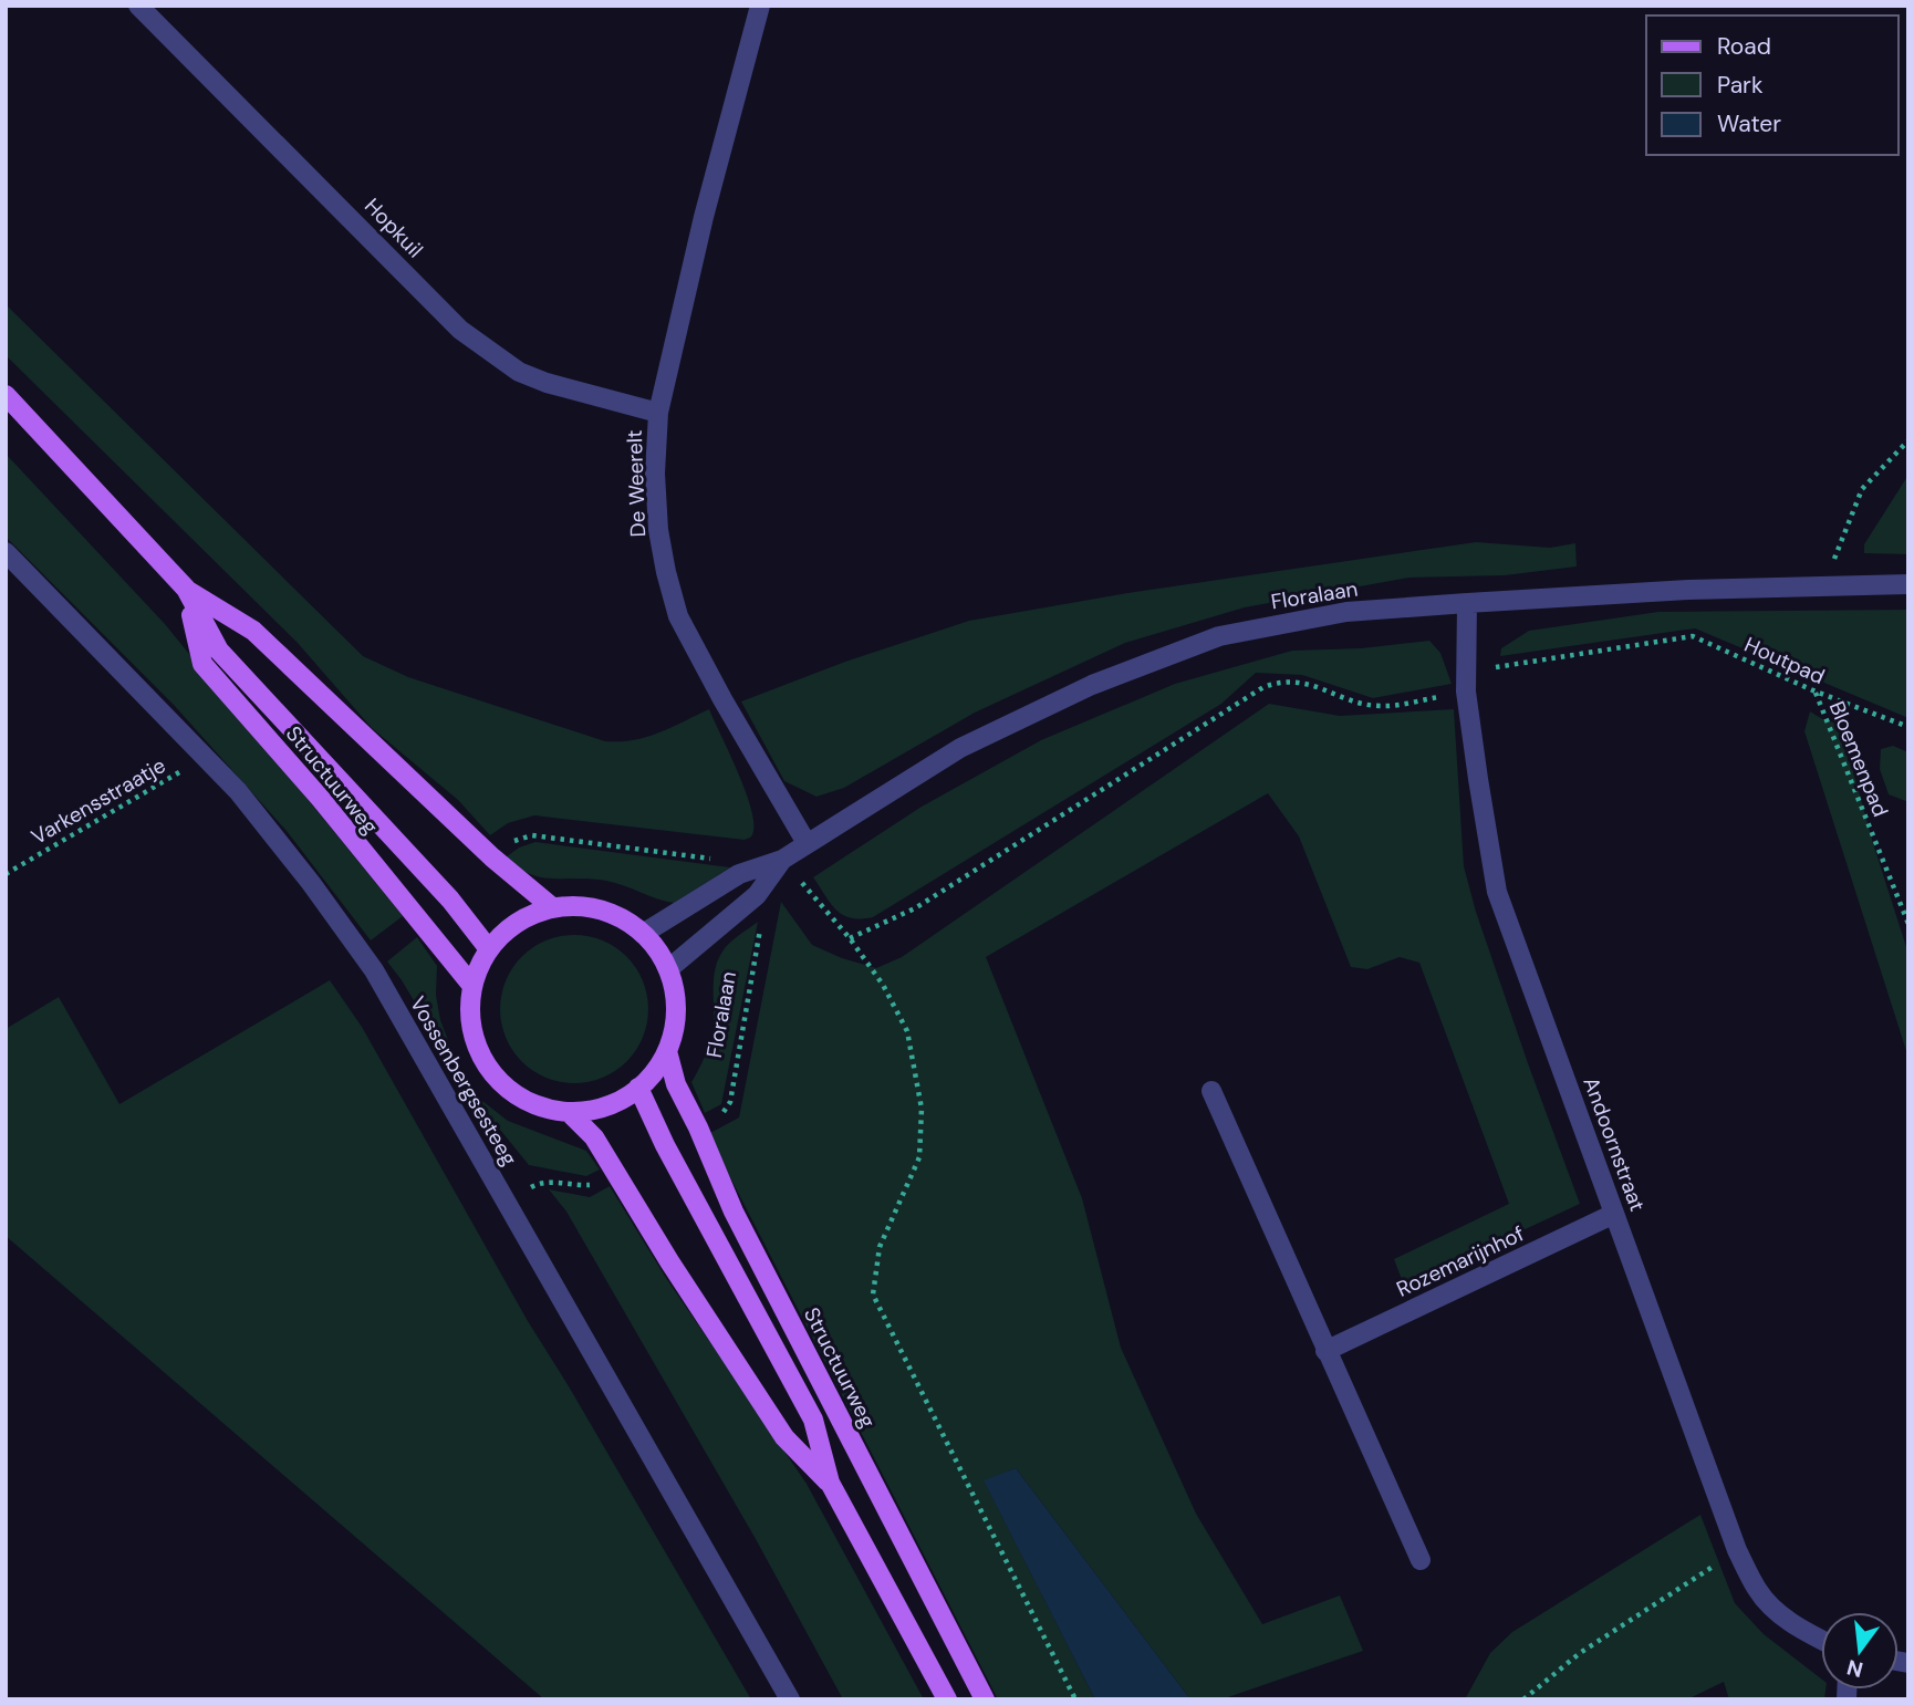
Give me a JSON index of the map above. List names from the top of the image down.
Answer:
{
  "streets": {
    "main road": ["Structuurweg"],
    "street": [
      "Hopkuil",
      "De Weerelt",
      "Floralaan",
      "Vossenbergsesteeg",
      "Andoornstraat",
      "Rozemarijnhof"
    ],
    "path": ["Houtpad", "Bloemenpad", "Varkensstraatje"]
  },
  "crossings": [
    ["Hopkuil", "De Weerelt"],
    ["De Weerelt", "Floralaan"],
    ["Floralaan", "Structuurweg"],
    ["Floralaan", "Andoornstraat"],
    ["Houtpad", "Bloemenpad"],
    ["Houtpad", "Andoornstraat"],
    ["Varkensstraatje", "Vossenbergsesteeg"],
    ["Andoornstraat", "Rozemarijnhof"]
  ],
  "legend": ["Road", "Park", "Water"],
  "north": "bottom"
}
